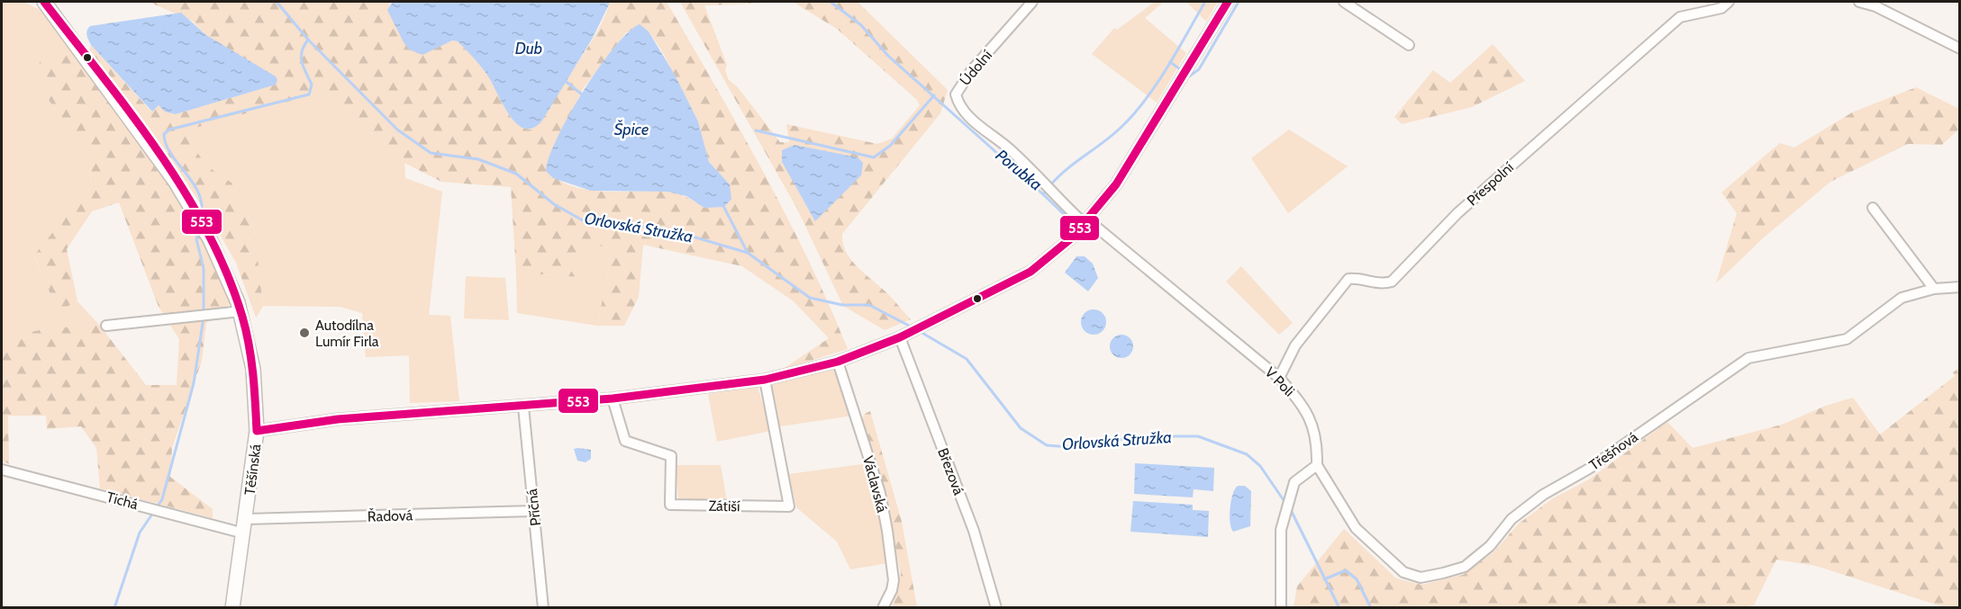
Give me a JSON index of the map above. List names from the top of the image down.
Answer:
{
  "streets": {
    "main road": ["Těšínská"],
    "street": [
      "Údolní",
      "Přespolní",
      "V Poli",
      "Třešňová",
      "Březová",
      "Václavská",
      "Tichá",
      "Zátiší",
      "Příčná",
      "Řadová"
    ]
  },
  "crossings": [
    ["Údolní", "V Poli"],
    ["Přespolní", "V Poli"],
    ["V Poli", "Třešňová"],
    ["Těšínská", "Tichá"],
    ["Těšínská", "Řadová"],
    ["Příčná", "Řadová"]
  ],
  "water": [
    "Dub",
    "Špice",
    "Porubka",
    "Orlovská Stružka"
  ],
  "places": ["Autodílna Lumír Firla"],
  "lines": ["transit line 553"]
}
